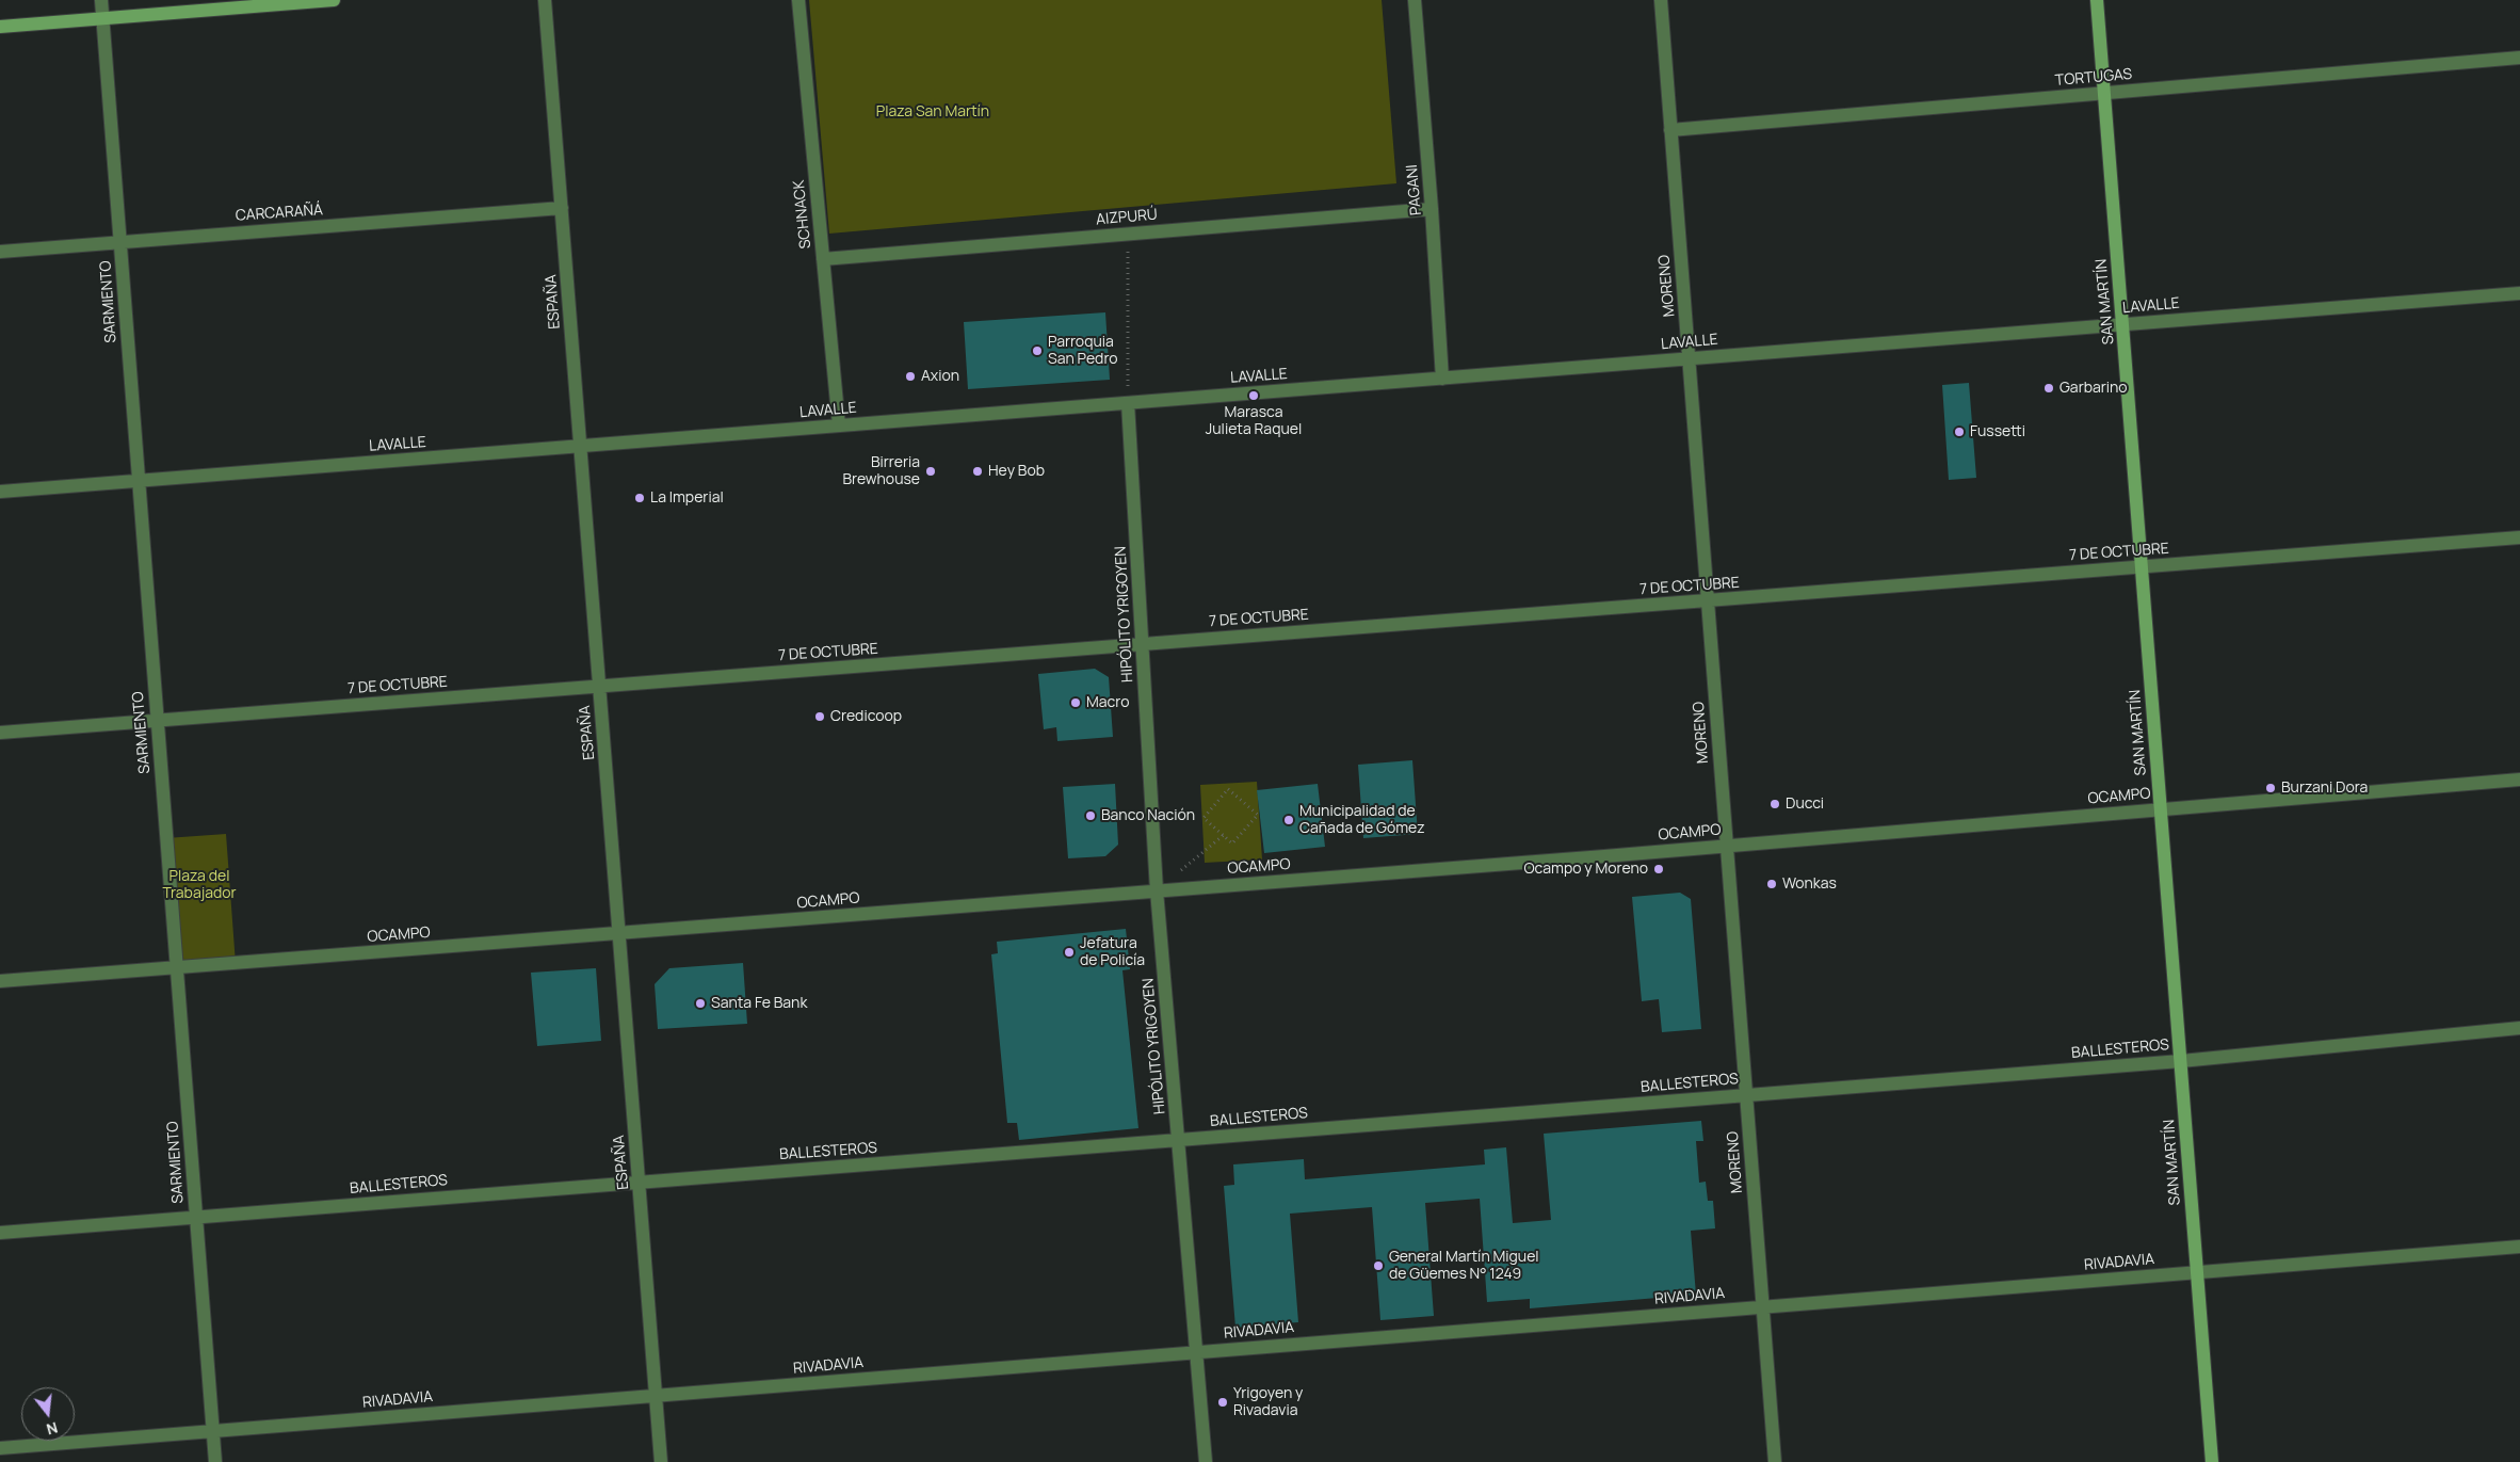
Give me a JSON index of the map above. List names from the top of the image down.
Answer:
{
  "streets": {
    "main road": ["SAN MARTÍN"],
    "street": [
      "TORTUGAS",
      "PAGANI",
      "CARCARAÑÁ",
      "SCHNACK",
      "AIZPURÚ",
      "MORENO",
      "SARMIENTO",
      "ESPAÑA",
      "LAVALLE",
      "7 DE OCTUBRE",
      "HIPÓLITO YRIGOYEN",
      "OCAMPO",
      "BALLESTEROS",
      "RIVADAVIA"
    ]
  },
  "crossings": [
    ["TORTUGAS", "MORENO"],
    ["TORTUGAS", "SAN MARTÍN"],
    ["PAGANI", "AIZPURÚ"],
    ["PAGANI", "LAVALLE"],
    ["CARCARAÑÁ", "SARMIENTO"],
    ["CARCARAÑÁ", "ESPAÑA"],
    ["SCHNACK", "AIZPURÚ"],
    ["SCHNACK", "LAVALLE"],
    ["MORENO", "LAVALLE"],
    ["MORENO", "7 DE OCTUBRE"],
    ["MORENO", "OCAMPO"],
    ["MORENO", "BALLESTEROS"],
    ["MORENO", "RIVADAVIA"],
    ["SARMIENTO", "LAVALLE"],
    ["SARMIENTO", "7 DE OCTUBRE"],
    ["SARMIENTO", "OCAMPO"],
    ["SARMIENTO", "BALLESTEROS"],
    ["SARMIENTO", "RIVADAVIA"],
    ["ESPAÑA", "LAVALLE"],
    ["ESPAÑA", "7 DE OCTUBRE"],
    ["ESPAÑA", "OCAMPO"],
    ["ESPAÑA", "BALLESTEROS"],
    ["ESPAÑA", "RIVADAVIA"],
    ["SAN MARTÍN", "LAVALLE"],
    ["SAN MARTÍN", "7 DE OCTUBRE"],
    ["SAN MARTÍN", "OCAMPO"],
    ["SAN MARTÍN", "BALLESTEROS"],
    ["SAN MARTÍN", "RIVADAVIA"],
    ["LAVALLE", "HIPÓLITO YRIGOYEN"],
    ["7 DE OCTUBRE", "HIPÓLITO YRIGOYEN"],
    ["HIPÓLITO YRIGOYEN", "OCAMPO"],
    ["HIPÓLITO YRIGOYEN", "BALLESTEROS"],
    ["HIPÓLITO YRIGOYEN", "RIVADAVIA"]
  ],
  "parks": ["Plaza San Martín", "Plaza del Trabajador"],
  "places": [
    "Parroquia San Pedro",
    "Axion",
    "Garbarino",
    "Marasca Julieta Raquel",
    "Fussetti",
    "Birreria Brewhouse",
    "Hey Bob",
    "La Imperial",
    "Macro",
    "Credicoop",
    "Burzani Dora",
    "Ducci",
    "Banco Nación",
    "Municipalidad de Cañada de Gómez",
    "Ocampo y Moreno",
    "Wonkas",
    "Jefatura de Policía",
    "Santa Fe Bank",
    "General Martín Miguel de Güemes N° 1249",
    "Yrigoyen y Rivadavia"
  ],
  "north": "bottom"
}
